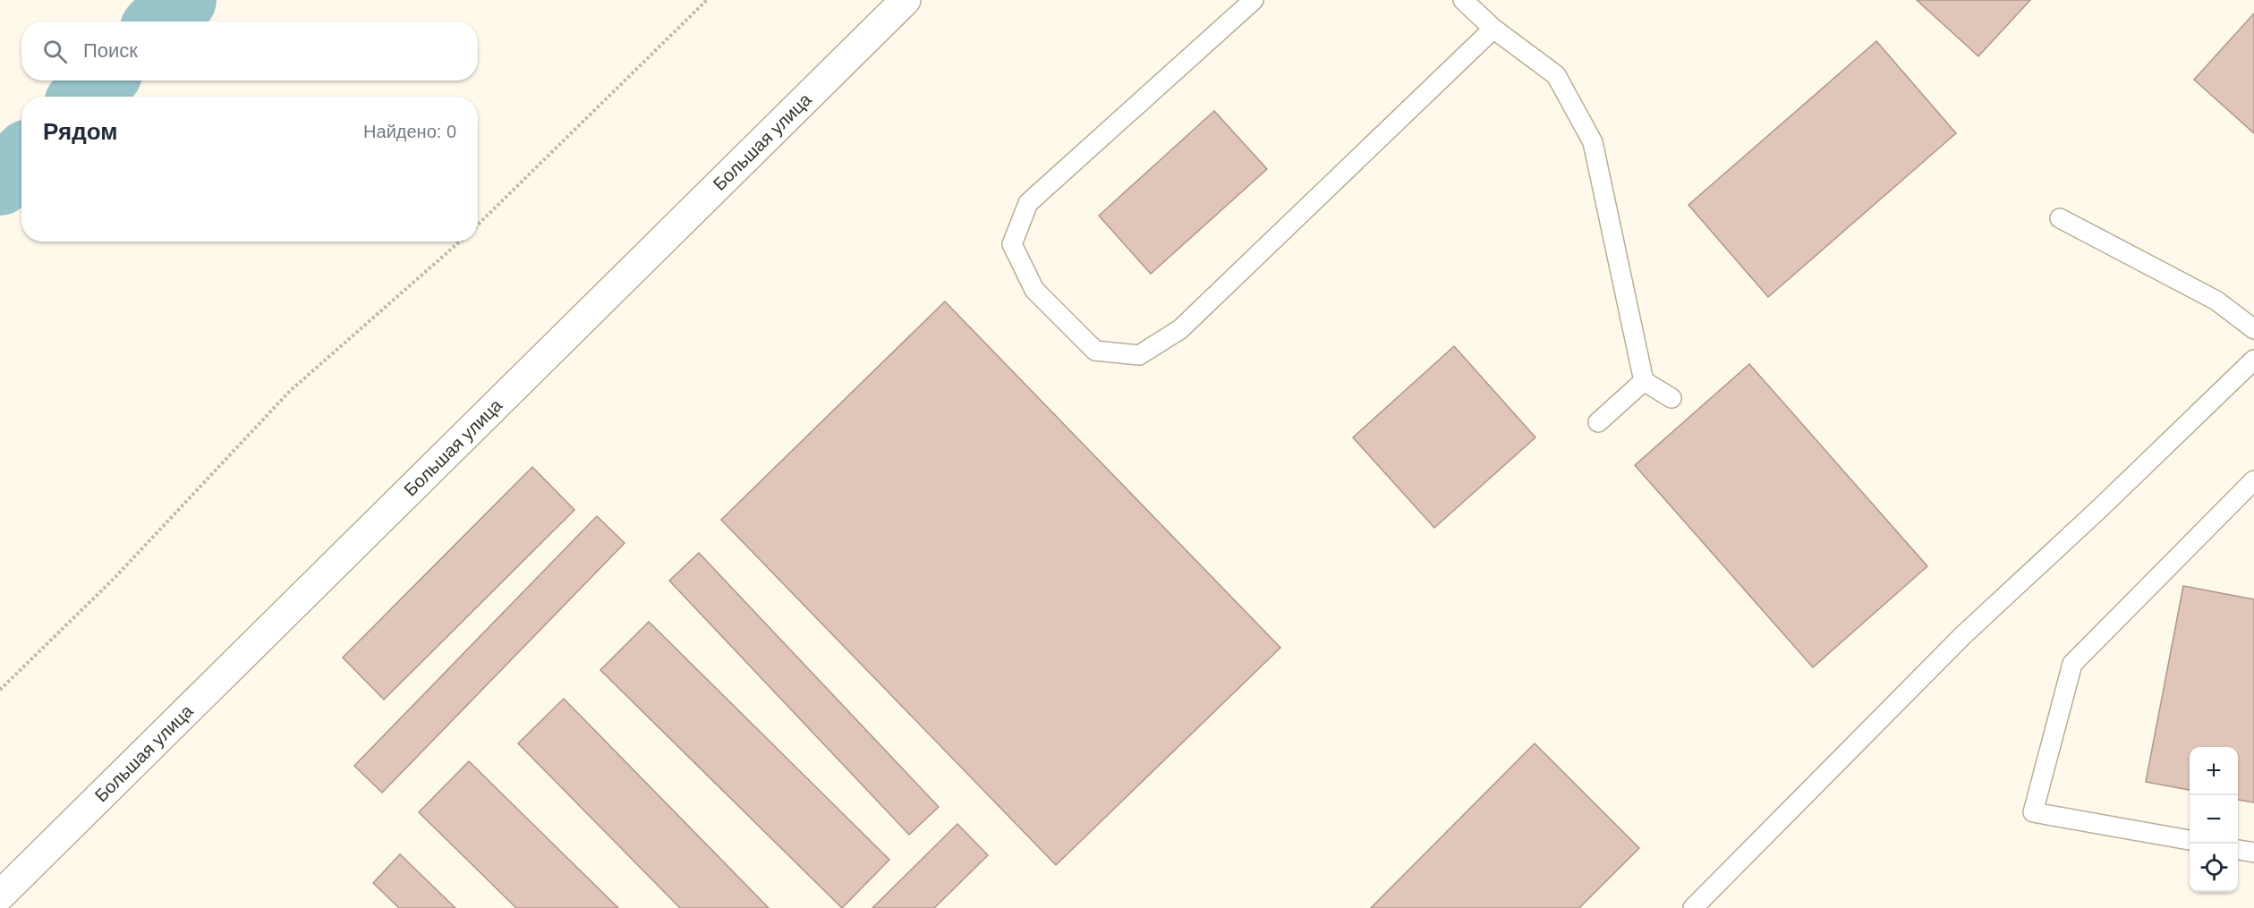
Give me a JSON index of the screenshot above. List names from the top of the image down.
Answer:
{
  "streets": {
    "main road": ["Большая улица"]
  },
  "page": {
    "search": "Поиск",
    "heading": ["Рядом", "Найдено: 0"],
    "map_buttons": ["+", "−"]
  }
}
